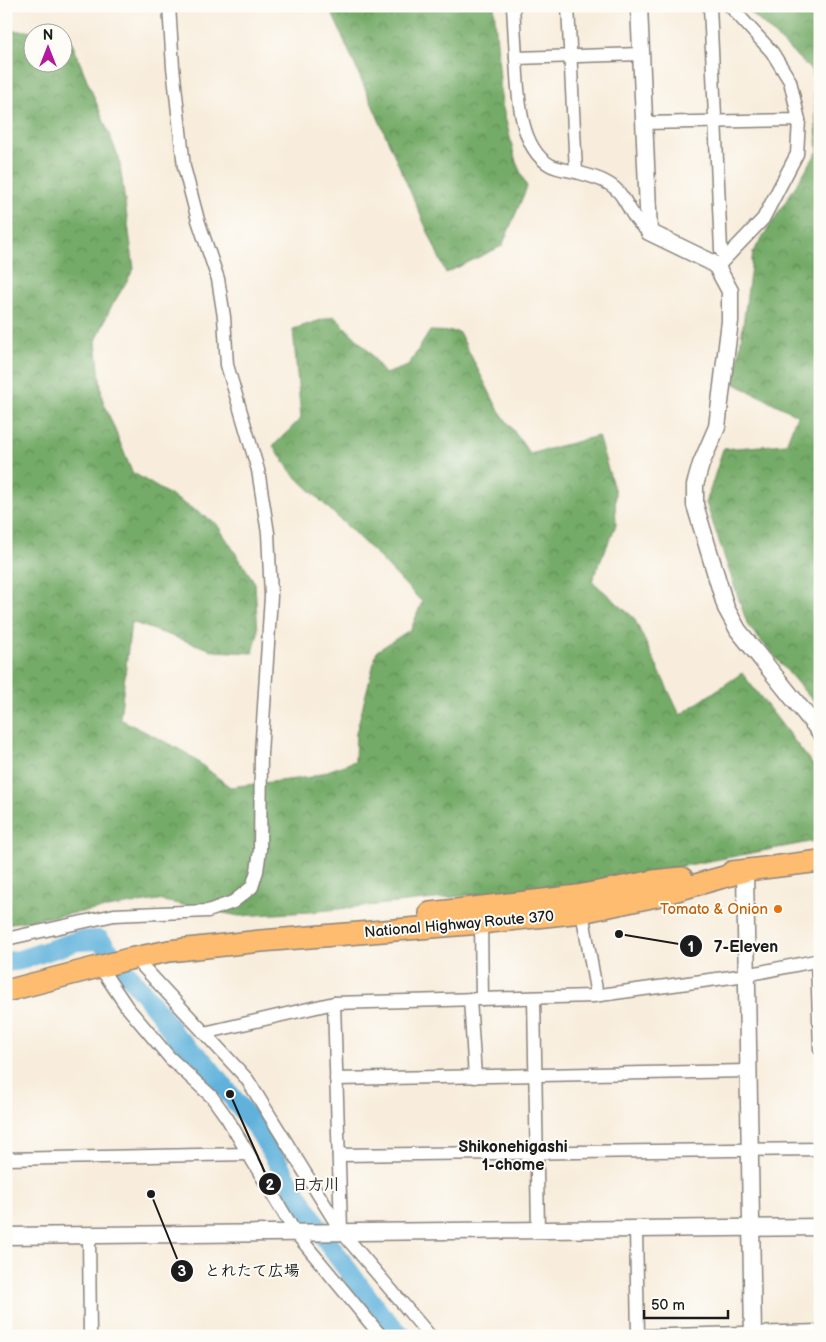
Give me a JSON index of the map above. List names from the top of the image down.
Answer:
{
  "streets": {
    "highway": ["National Highway Route 370"]
  },
  "districts": ["Shikonehigashi 1-chome"],
  "places": [
    "Tomato & Onion",
    "7-Eleven",
    "日方川",
    "とれたて広場"
  ],
  "scale_bar": "50 m",
  "north": "top"
}
